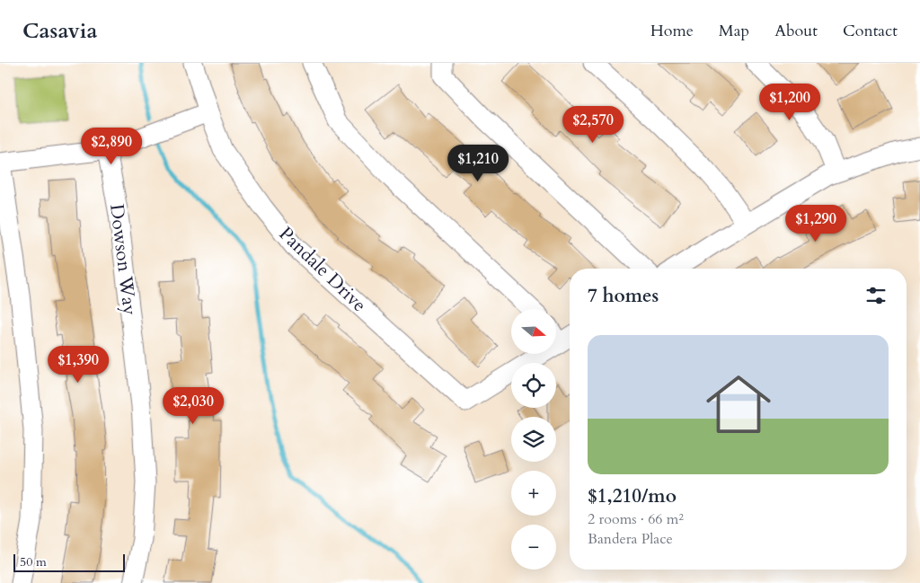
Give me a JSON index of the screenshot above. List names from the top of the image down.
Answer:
{
  "streets": {
    "street": ["Dowson Way", "Pandale Drive"]
  },
  "scale_bar": "50 m",
  "north": "right",
  "page": {
    "header": "Casavia",
    "nav": [
      "Home",
      "Map",
      "About",
      "Contact"
    ],
    "price": [
      "$1,200",
      "$2,570",
      "$2,890",
      "$1,210",
      "$1,290",
      "$1,390",
      "$2,030"
    ],
    "heading": "7 homes",
    "map_buttons": ["+", "−"],
    "list": [
      {
        "name": "$1,210/mo",
        "note": "2 rooms · 66 m² · Bandera Place"
      }
    ],
    "scale": "50 m"
  }
}
